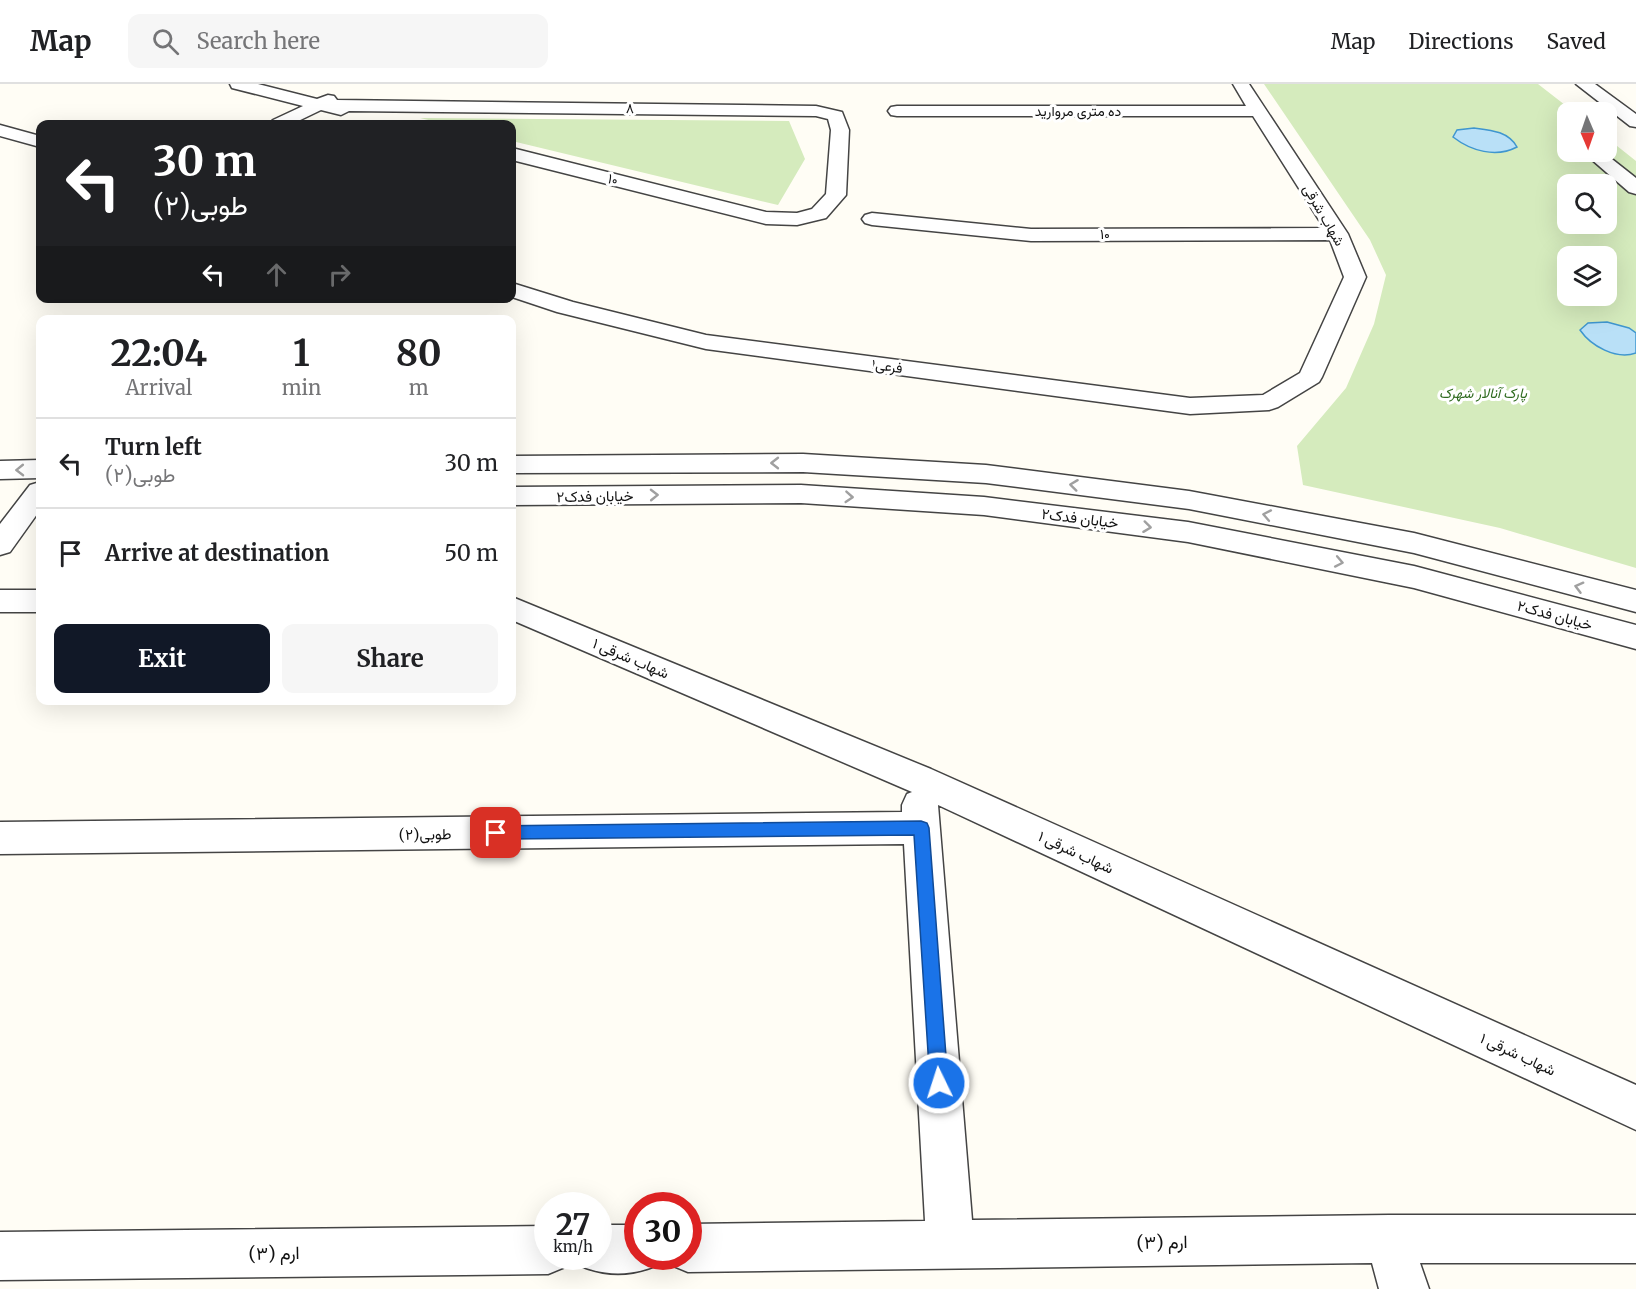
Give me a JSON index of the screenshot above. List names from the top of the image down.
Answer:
{
  "streets": {
    "street": [
      "۸",
      "ده متری مروارید",
      "۱۰",
      "شهاب شرقی",
      "فرعی۱",
      "خیابان فدک۲",
      "شهاب شرقی ۱",
      "طوبی(۲)",
      "ارم (۳)"
    ]
  },
  "crossings": [
    ["۸", "۱۰"],
    ["ده متری مروارید", "شهاب شرقی"],
    ["۱۰", "شهاب شرقی"],
    ["شهاب شرقی", "فرعی۱"]
  ],
  "parks": ["پارک آنالار شهرک"],
  "north": "bottom",
  "page": {
    "header": "Map",
    "search": "Search here",
    "nav": ["Map", "Directions", "Saved"],
    "turn": ["30 m", "طوبی(۲)"],
    "eta": [
      "22:04",
      "Arrival",
      "1",
      "min",
      "80",
      "m"
    ],
    "list": [
      {
        "name": "Turn left",
        "note": "طوبی(۲)",
        "value": "30 m"
      },
      {
        "name": "Arrive at destination",
        "value": "50 m"
      }
    ],
    "buttons": ["Exit", "Share"],
    "speed": "27 km/h",
    "limit": "30"
  }
}
